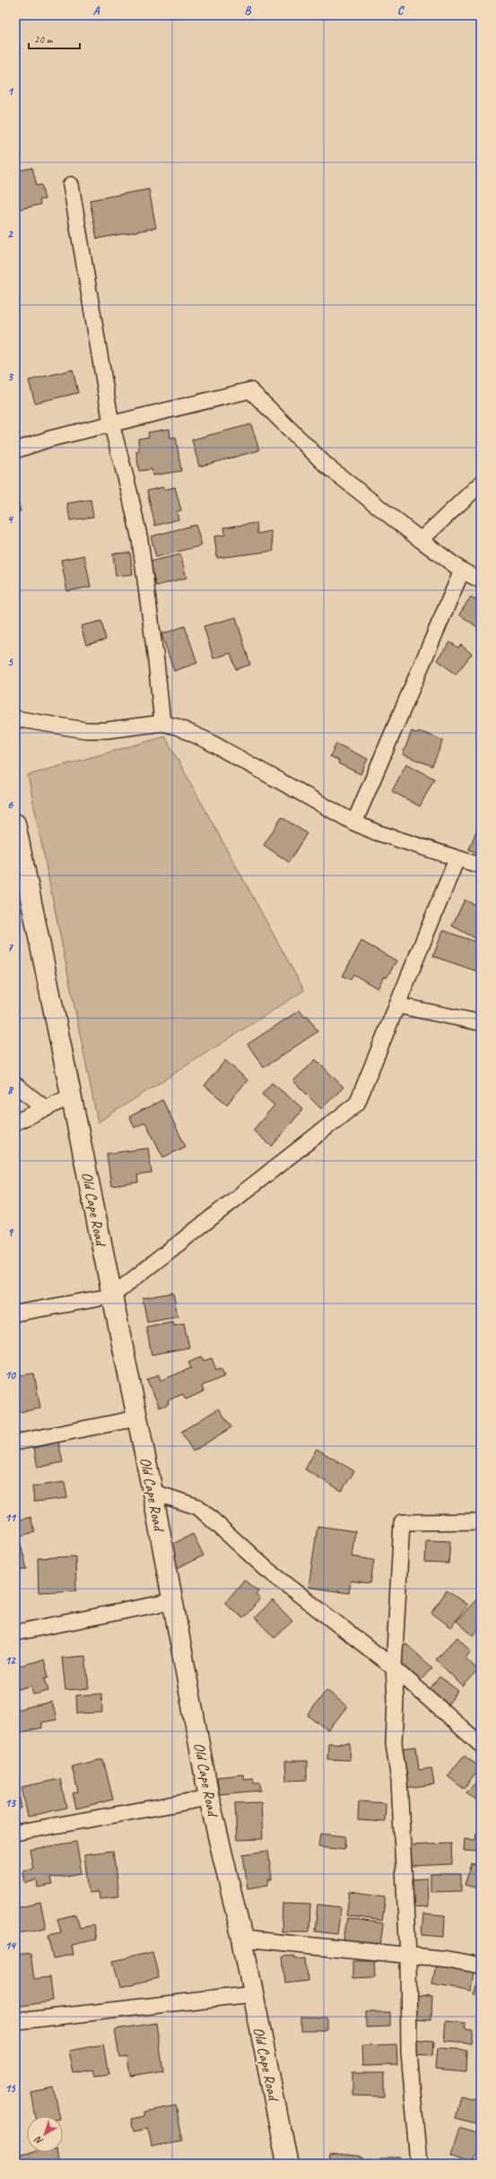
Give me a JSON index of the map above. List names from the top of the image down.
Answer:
{
  "streets": {
    "street": ["Old Cape Road"]
  },
  "scale_bar": "20 m",
  "north": "bottom left",
  "grid": {
    "columns": ["A", "B", "C"],
    "rows": [
      "1",
      "2",
      "3",
      "4",
      "5",
      "6",
      "7",
      "8",
      "9",
      "10",
      "11",
      "12",
      "13",
      "14",
      "15"
    ]
  }
}
